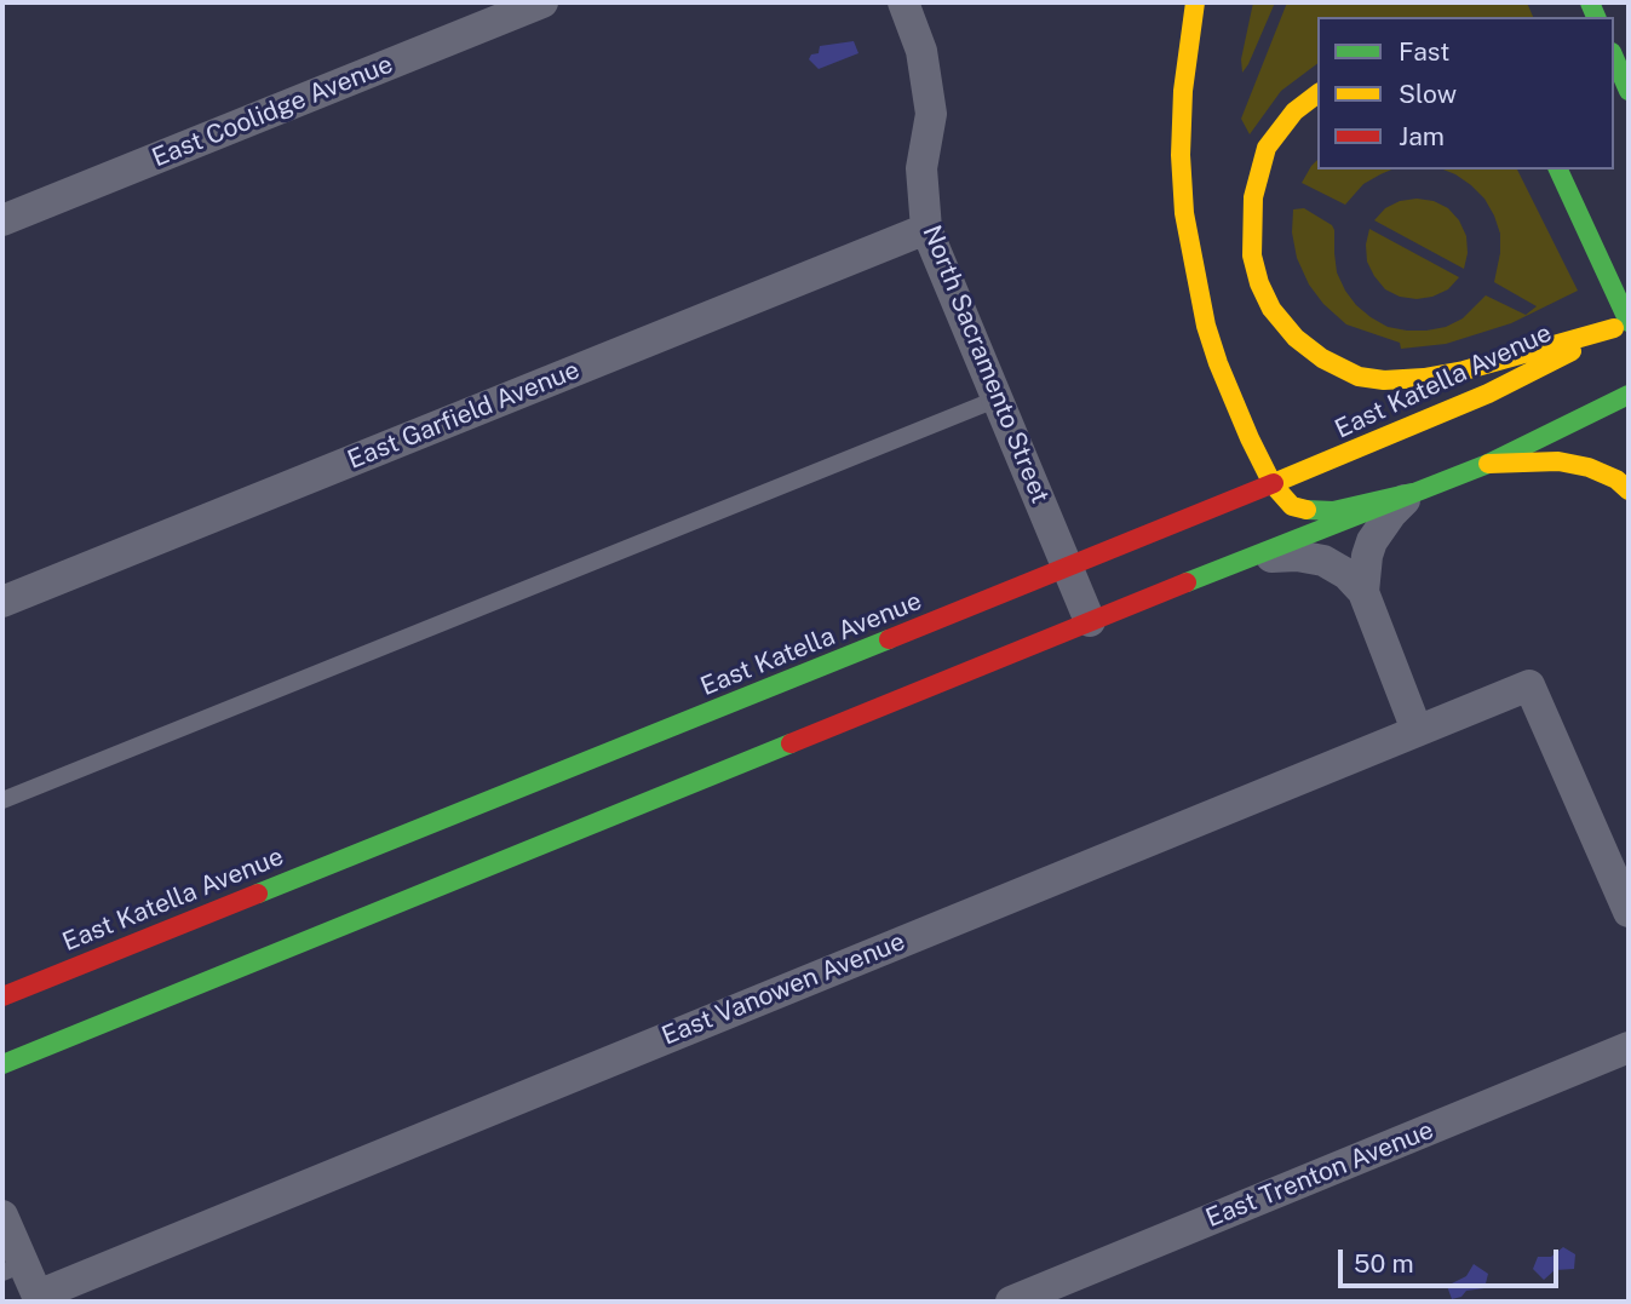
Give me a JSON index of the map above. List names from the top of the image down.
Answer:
{
  "streets": {
    "main road": ["East Katella Avenue"],
    "street": [
      "East Coolidge Avenue",
      "North Sacramento Street",
      "East Garfield Avenue",
      "East Vanowen Avenue",
      "East Trenton Avenue"
    ]
  },
  "crossings": [
    ["North Sacramento Street", "East Katella Avenue"],
    ["North Sacramento Street", "East Garfield Avenue"]
  ],
  "legend": ["Fast", "Slow", "Jam"],
  "scale_bar": "50 m"
}
